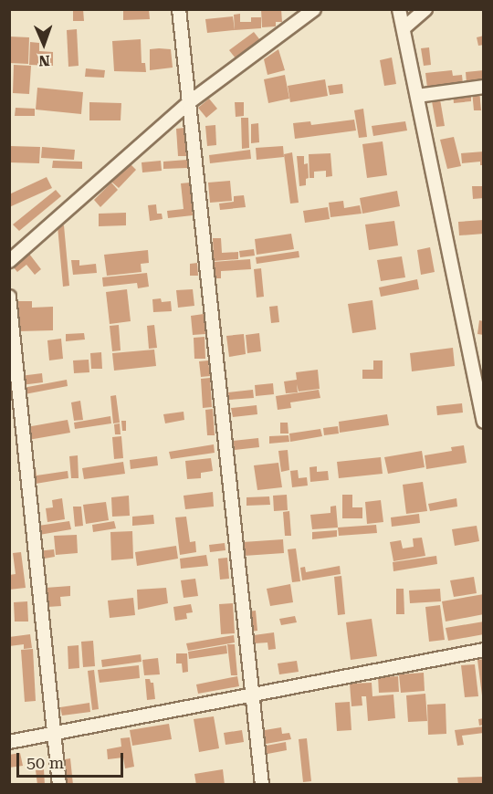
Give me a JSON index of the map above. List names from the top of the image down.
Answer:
{
  "scale_bar": "50 m",
  "north": "bottom"
}
